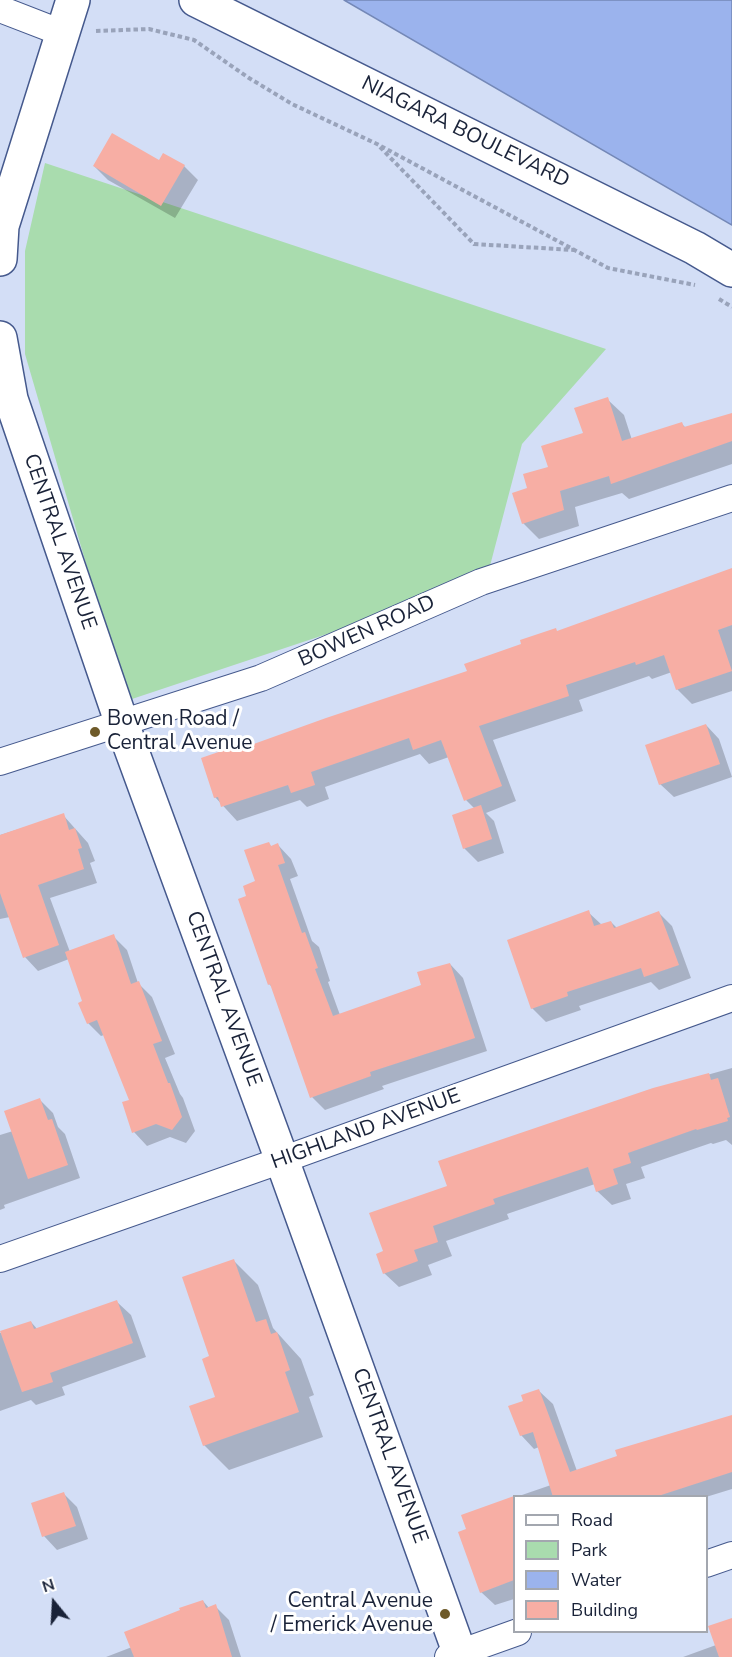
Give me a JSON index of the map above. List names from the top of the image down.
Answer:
{
  "streets": {
    "main road": ["NIAGARA BOULEVARD", "CENTRAL AVENUE"],
    "street": ["BOWEN ROAD", "HIGHLAND AVENUE"]
  },
  "crossings": [
    ["CENTRAL AVENUE", "BOWEN ROAD"],
    ["CENTRAL AVENUE", "HIGHLAND AVENUE"]
  ],
  "places": ["Bowen Road / Central Avenue", "Central Avenue / Emerick Avenue"],
  "legend": [
    "Road",
    "Park",
    "Water",
    "Building"
  ],
  "north": "top"
}
